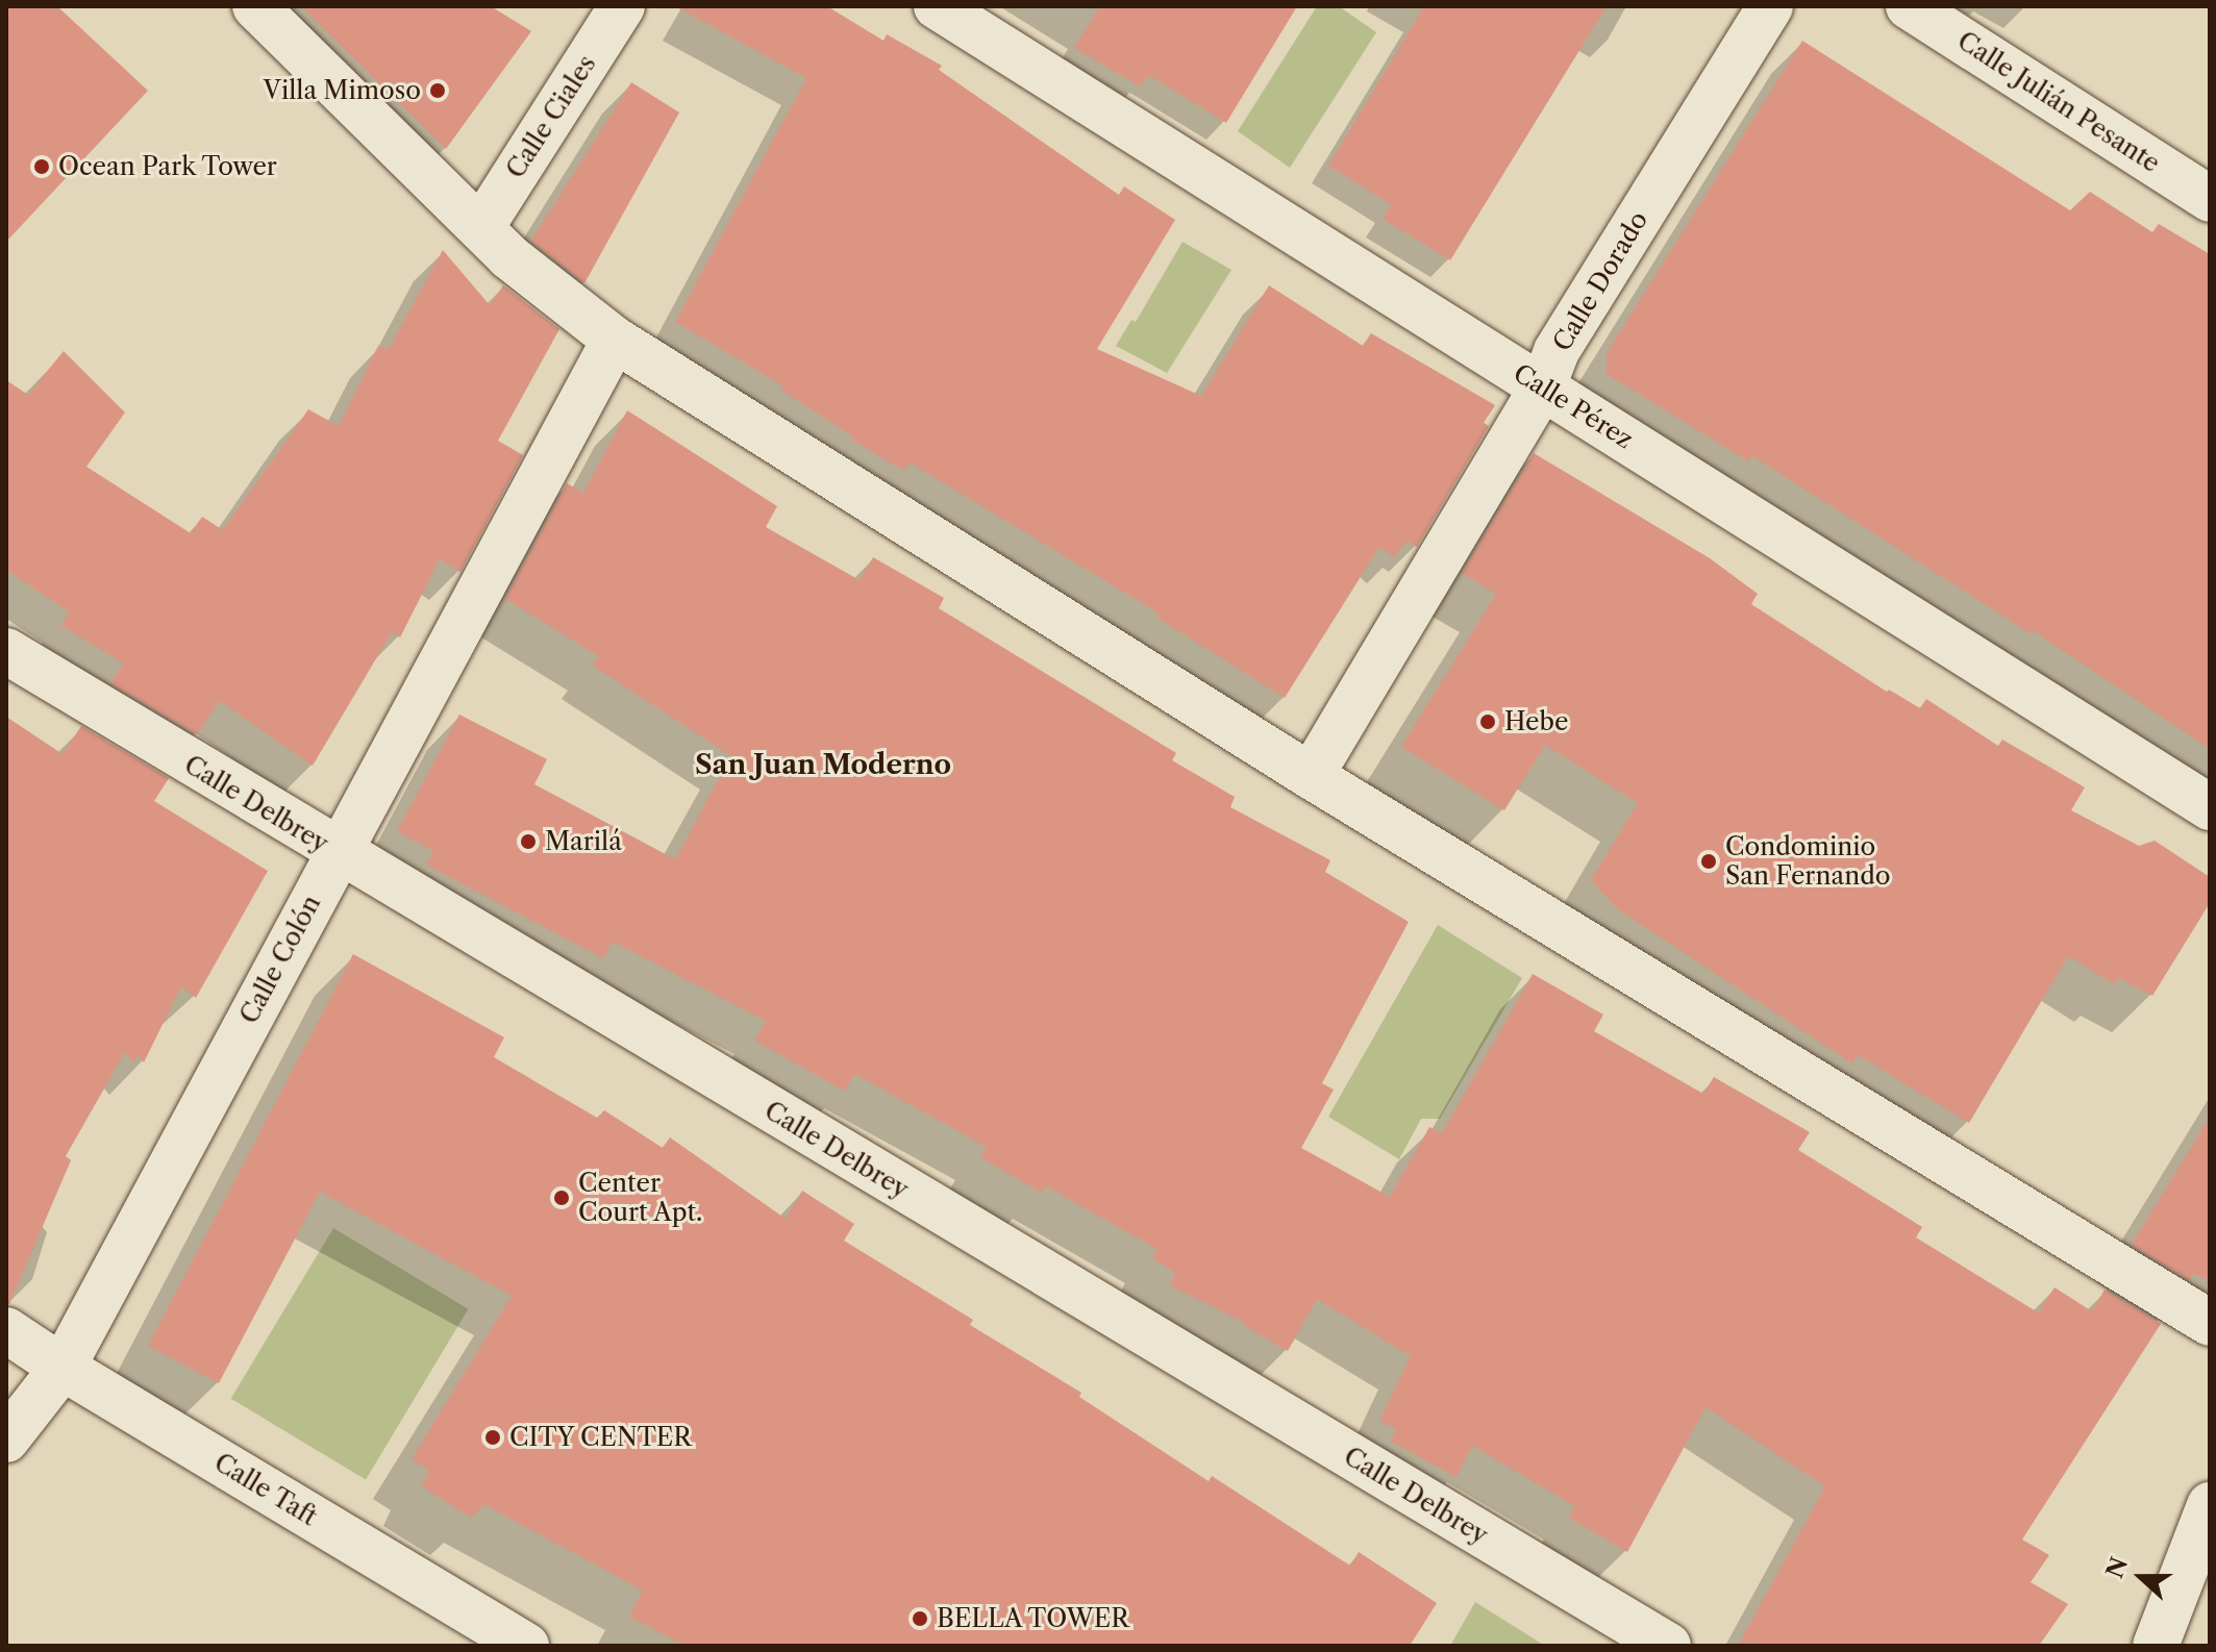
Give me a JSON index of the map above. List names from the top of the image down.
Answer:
{
  "streets": {
    "street": [
      "Calle Julián Pesante",
      "Calle Ciales",
      "Calle Dorado",
      "Calle Pérez",
      "Calle Delbrey",
      "Calle Colón",
      "Calle Taft"
    ]
  },
  "crossings": [
    ["Calle Dorado", "Calle Pérez"],
    ["Calle Delbrey", "Calle Colón"],
    ["Calle Colón", "Calle Taft"]
  ],
  "districts": ["San Juan Moderno"],
  "places": [
    "Villa Mimoso",
    "Ocean Park Tower",
    "Hebe",
    "Marilá",
    "Condominio San Fernando",
    "Center Court Apt.",
    "CITY CENTER",
    "BELLA TOWER"
  ],
  "north": "left"
}
